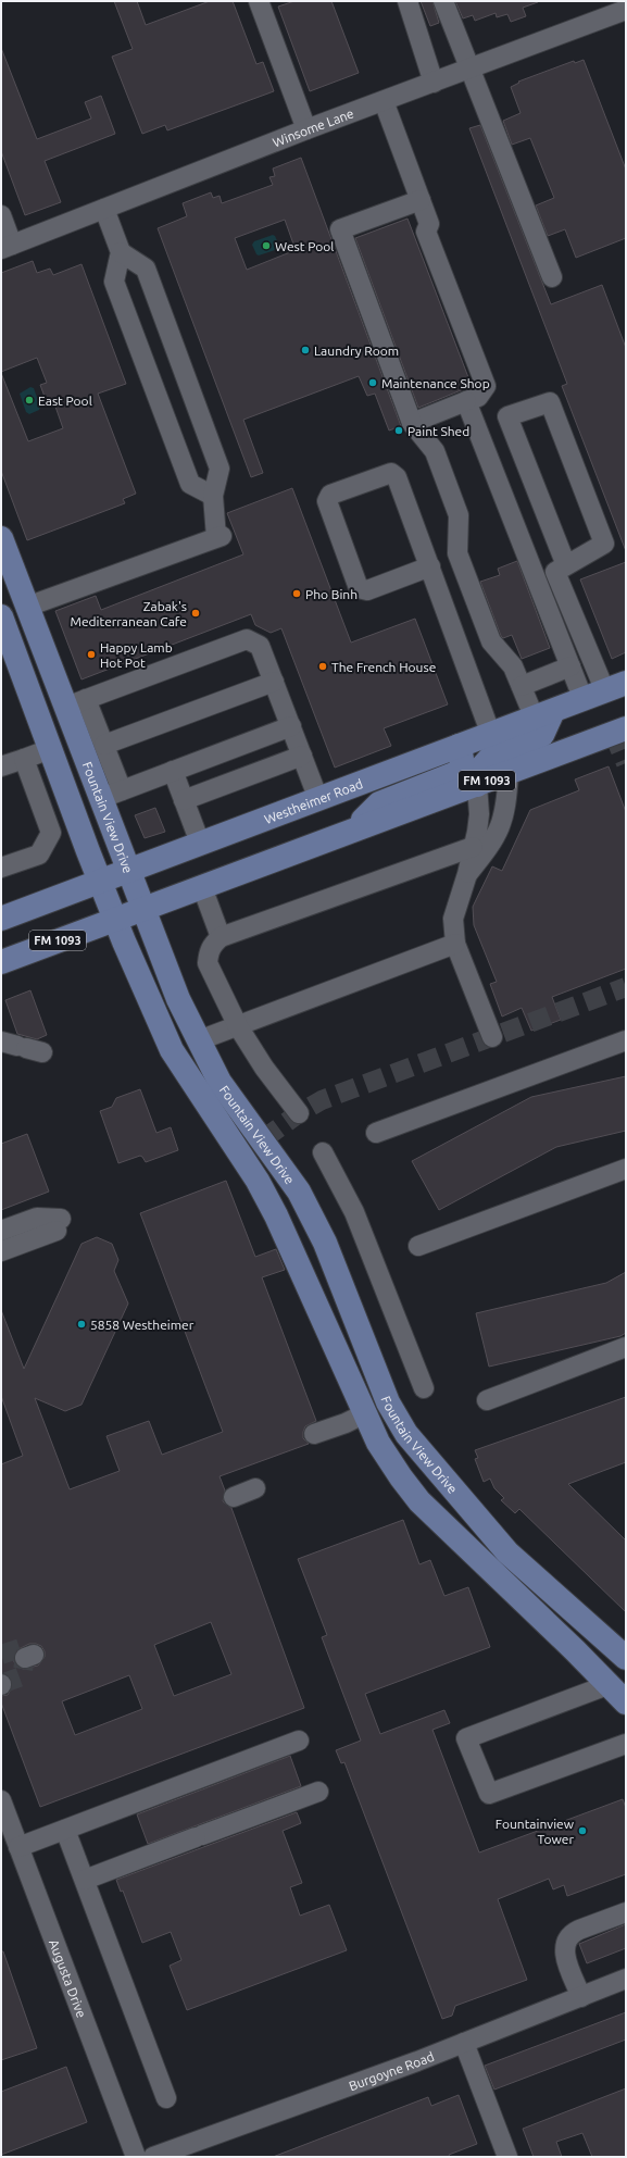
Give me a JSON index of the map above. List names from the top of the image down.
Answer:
{
  "streets": {
    "main road": ["FM 1093", "Westheimer Road", "Fountain View Drive"],
    "street": ["Winsome Lane", "Augusta Drive", "Burgoyne Road"]
  },
  "crossings": [
    ["FM 1093", "Fountain View Drive"],
    ["Westheimer Road", "Fountain View Drive"]
  ],
  "places": [
    "West Pool",
    "Laundry Room",
    "Maintenance Shop",
    "East Pool",
    "Paint Shed",
    "Pho Binh",
    "Zabak's Mediterranean Cafe",
    "Happy Lamb Hot Pot",
    "The French House",
    "5858 Westheimer",
    "Fountainview Tower"
  ]
}
